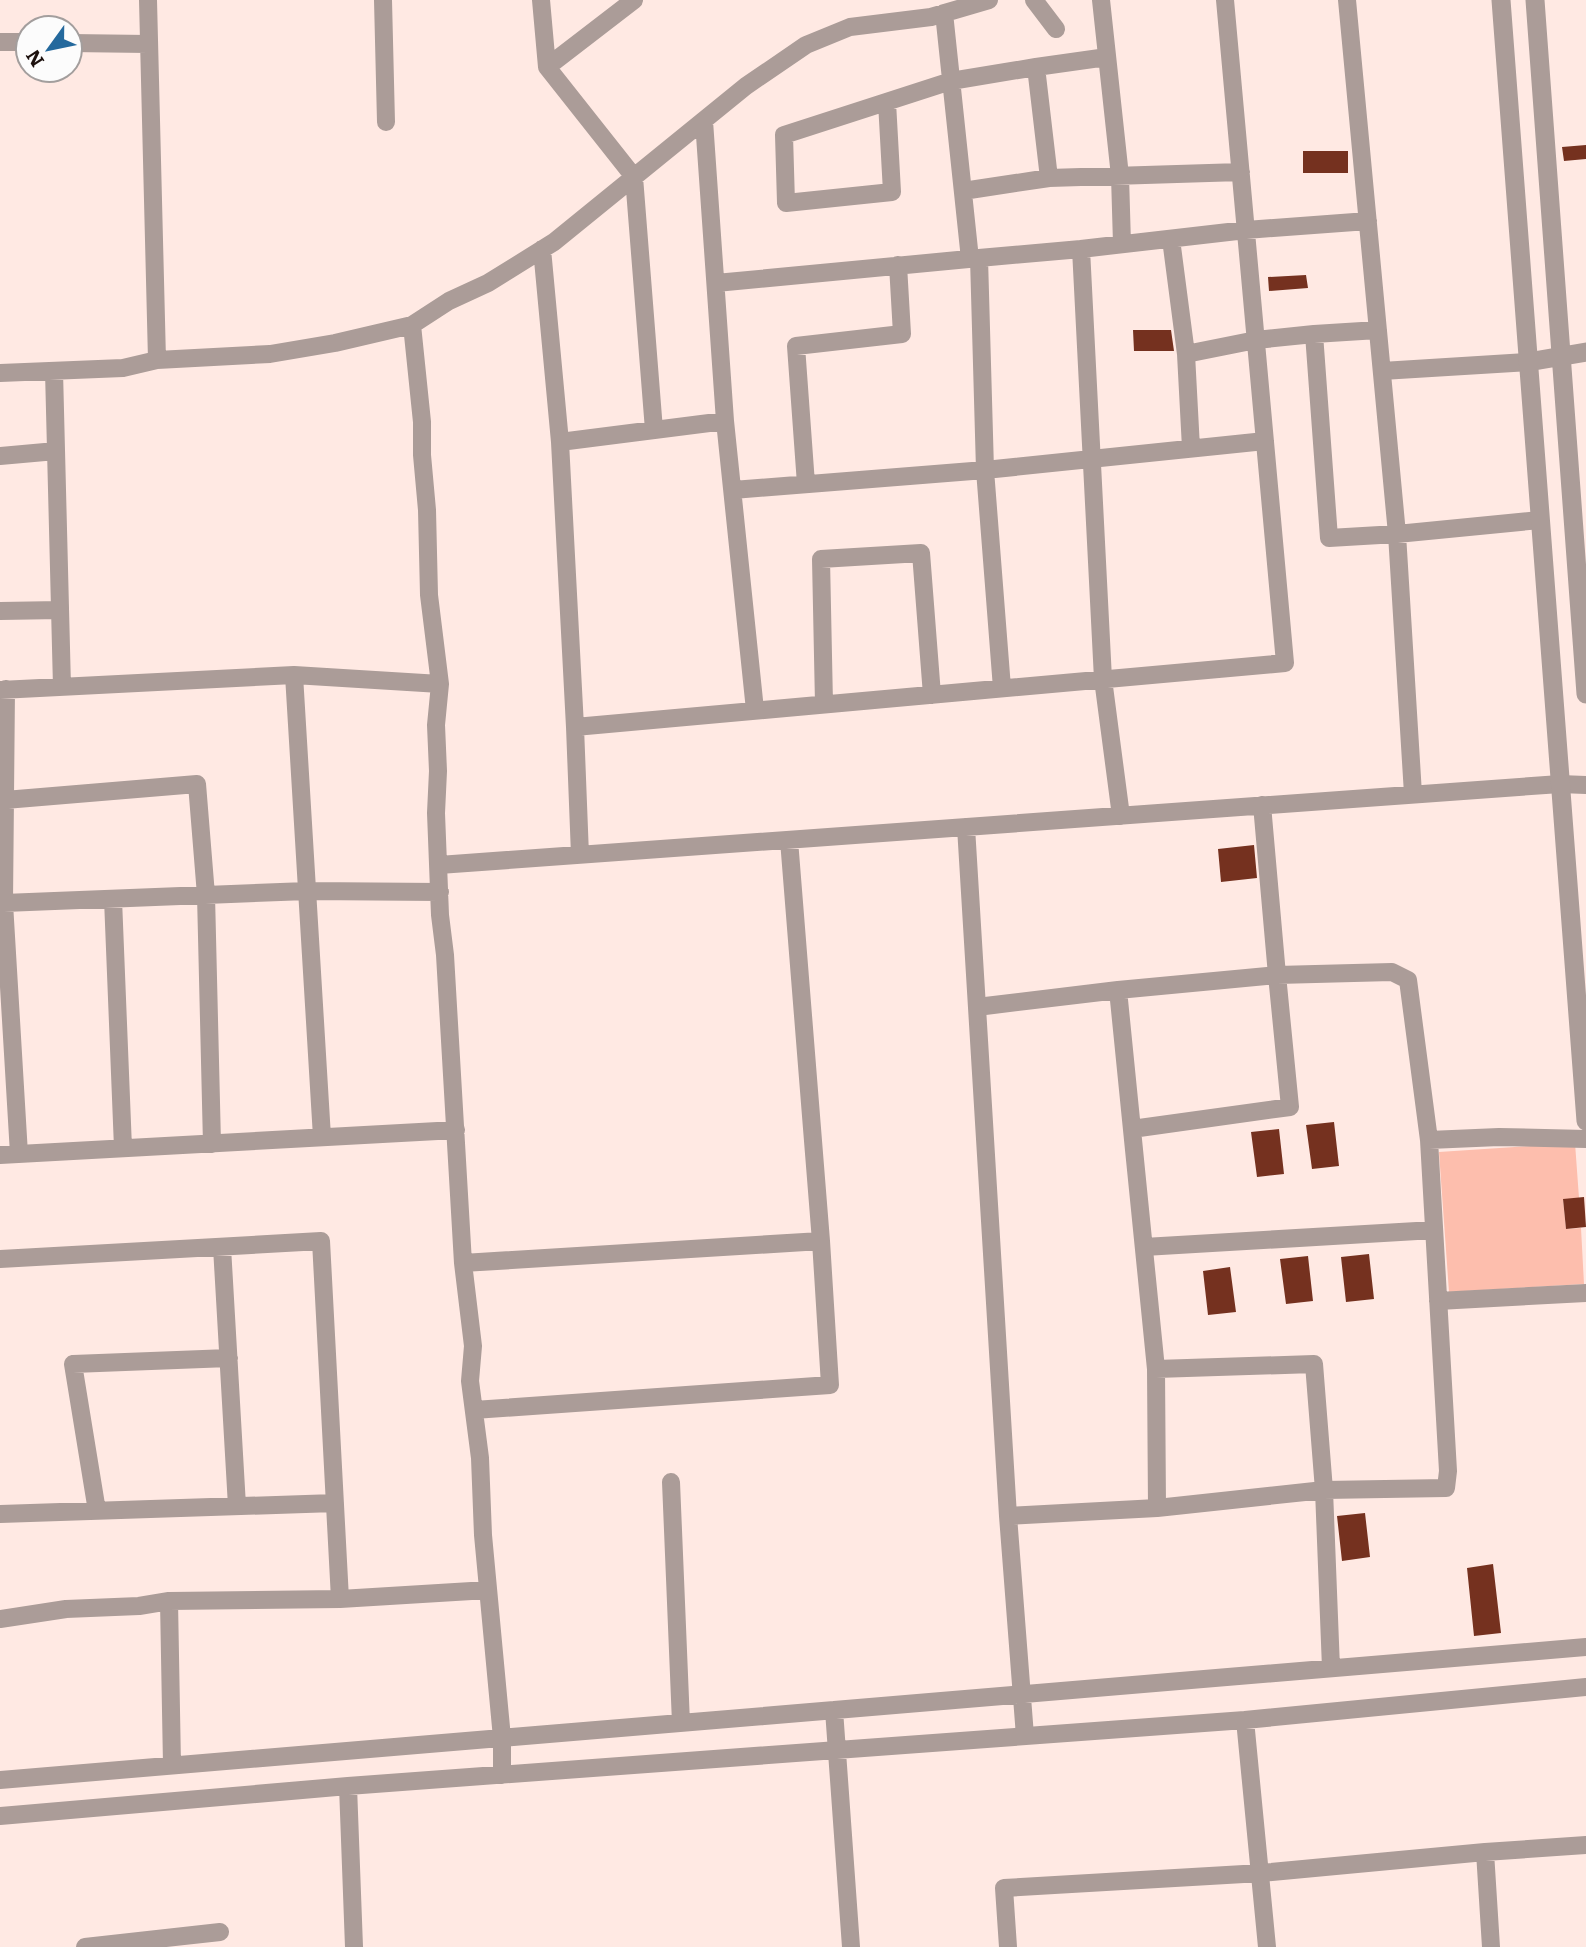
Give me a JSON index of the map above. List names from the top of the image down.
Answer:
{
  "north": "bottom left"
}
